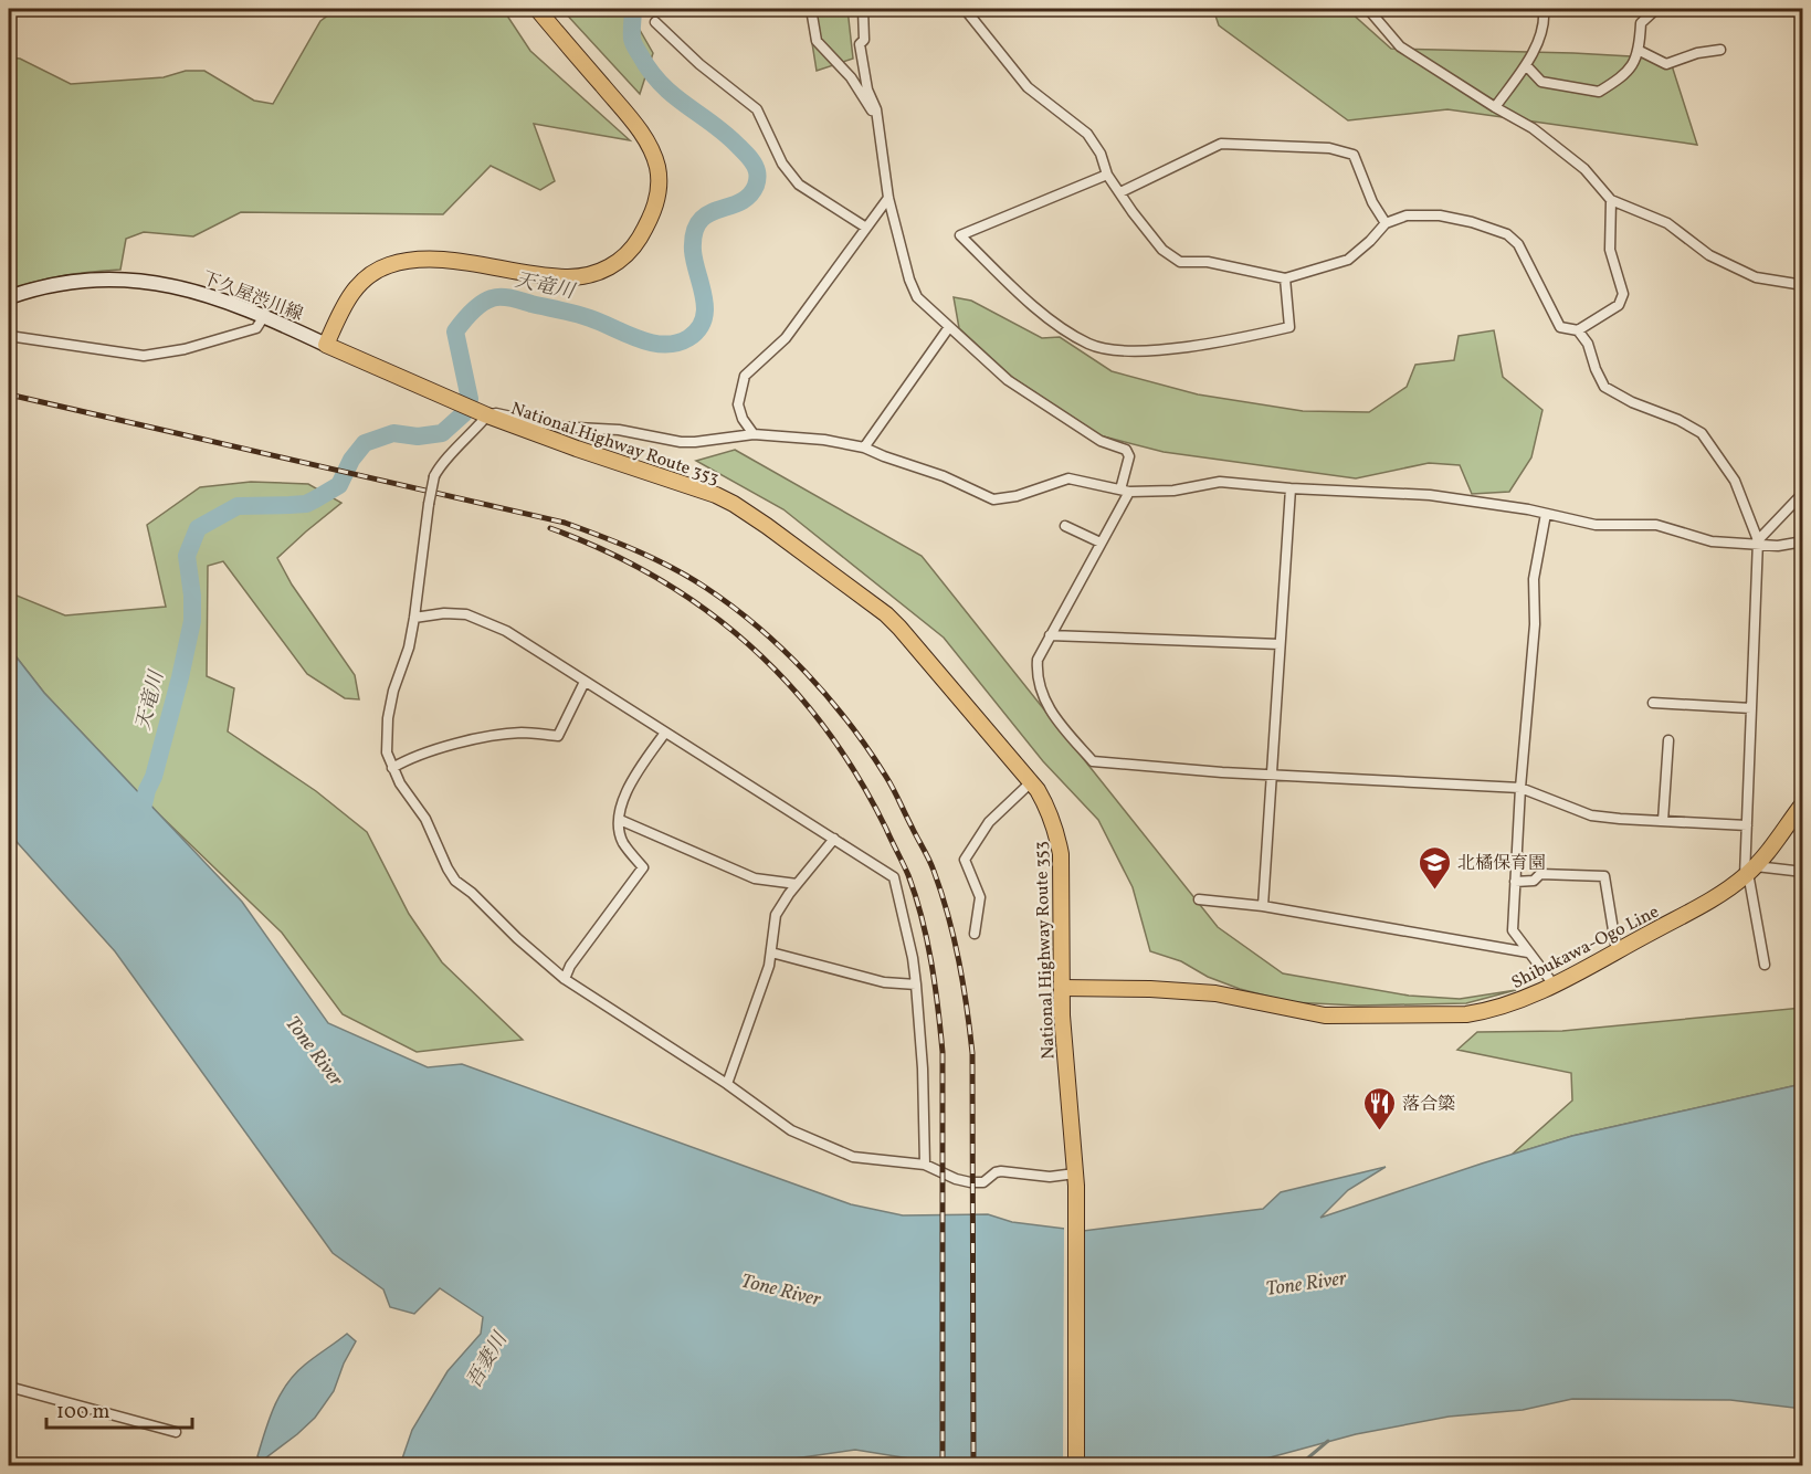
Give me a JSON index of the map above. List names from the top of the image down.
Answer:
{
  "streets": {
    "main road": ["下久屋渋川線", "National Highway Route 353", "Shibukawa-Ogo Line"]
  },
  "crossings": [
    ["下久屋渋川線", "National Highway Route 353"],
    ["National Highway Route 353", "Shibukawa-Ogo Line"]
  ],
  "water": ["天竜川", "Tone River", "吾妻川"],
  "places": {
    "school or university": ["北橘保育園"],
    "restaurant": ["落合簗"]
  },
  "scale_bar": "100 m"
}
